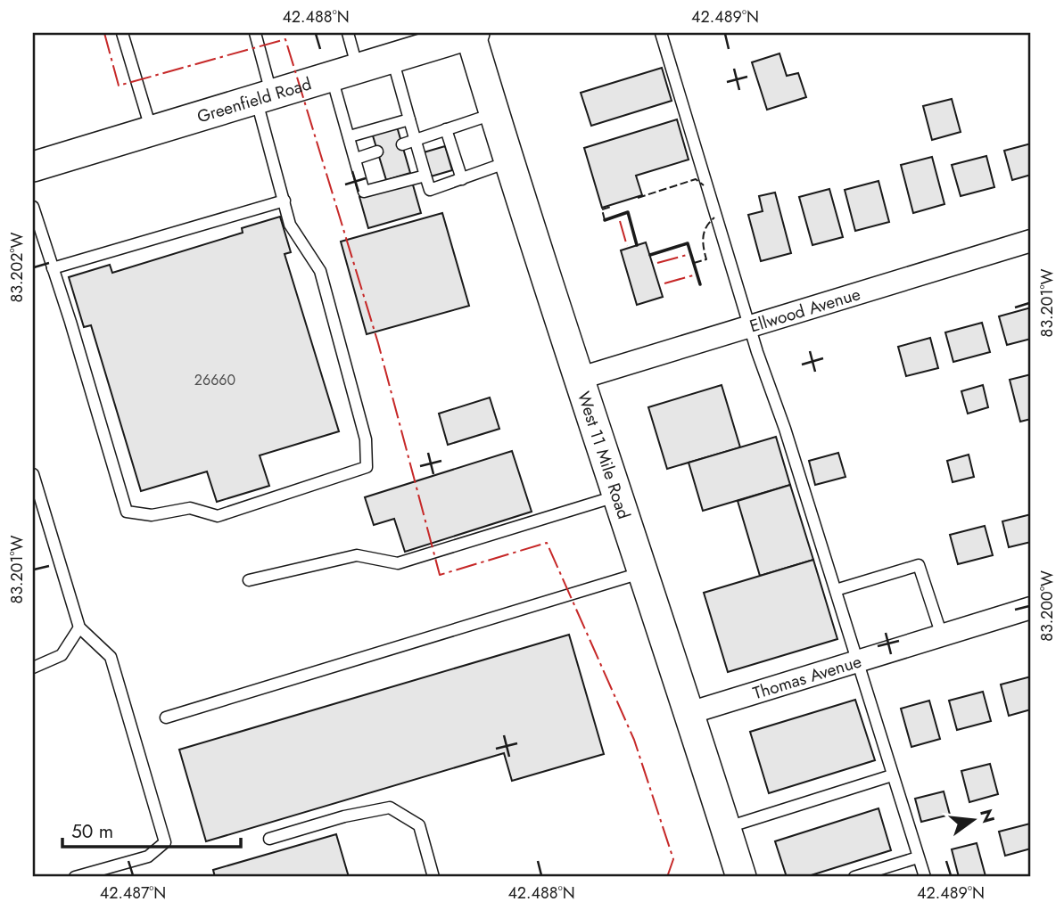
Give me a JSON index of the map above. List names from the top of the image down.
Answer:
{
  "streets": {
    "main road": ["Greenfield Road", "West 11 Mile Road"],
    "street": ["Ellwood Avenue", "Thomas Avenue"]
  },
  "crossings": [
    ["Greenfield Road", "West 11 Mile Road"],
    ["Ellwood Avenue", "West 11 Mile Road"],
    ["West 11 Mile Road", "Thomas Avenue"]
  ],
  "house_numbers": ["26660"],
  "scale_bar": "50 m",
  "north": "right",
  "coordinates": [
    "42.488°N",
    "42.489°N",
    "83.202°W",
    "83.201°W",
    "83.200°W",
    "42.487°N"
  ]
}
